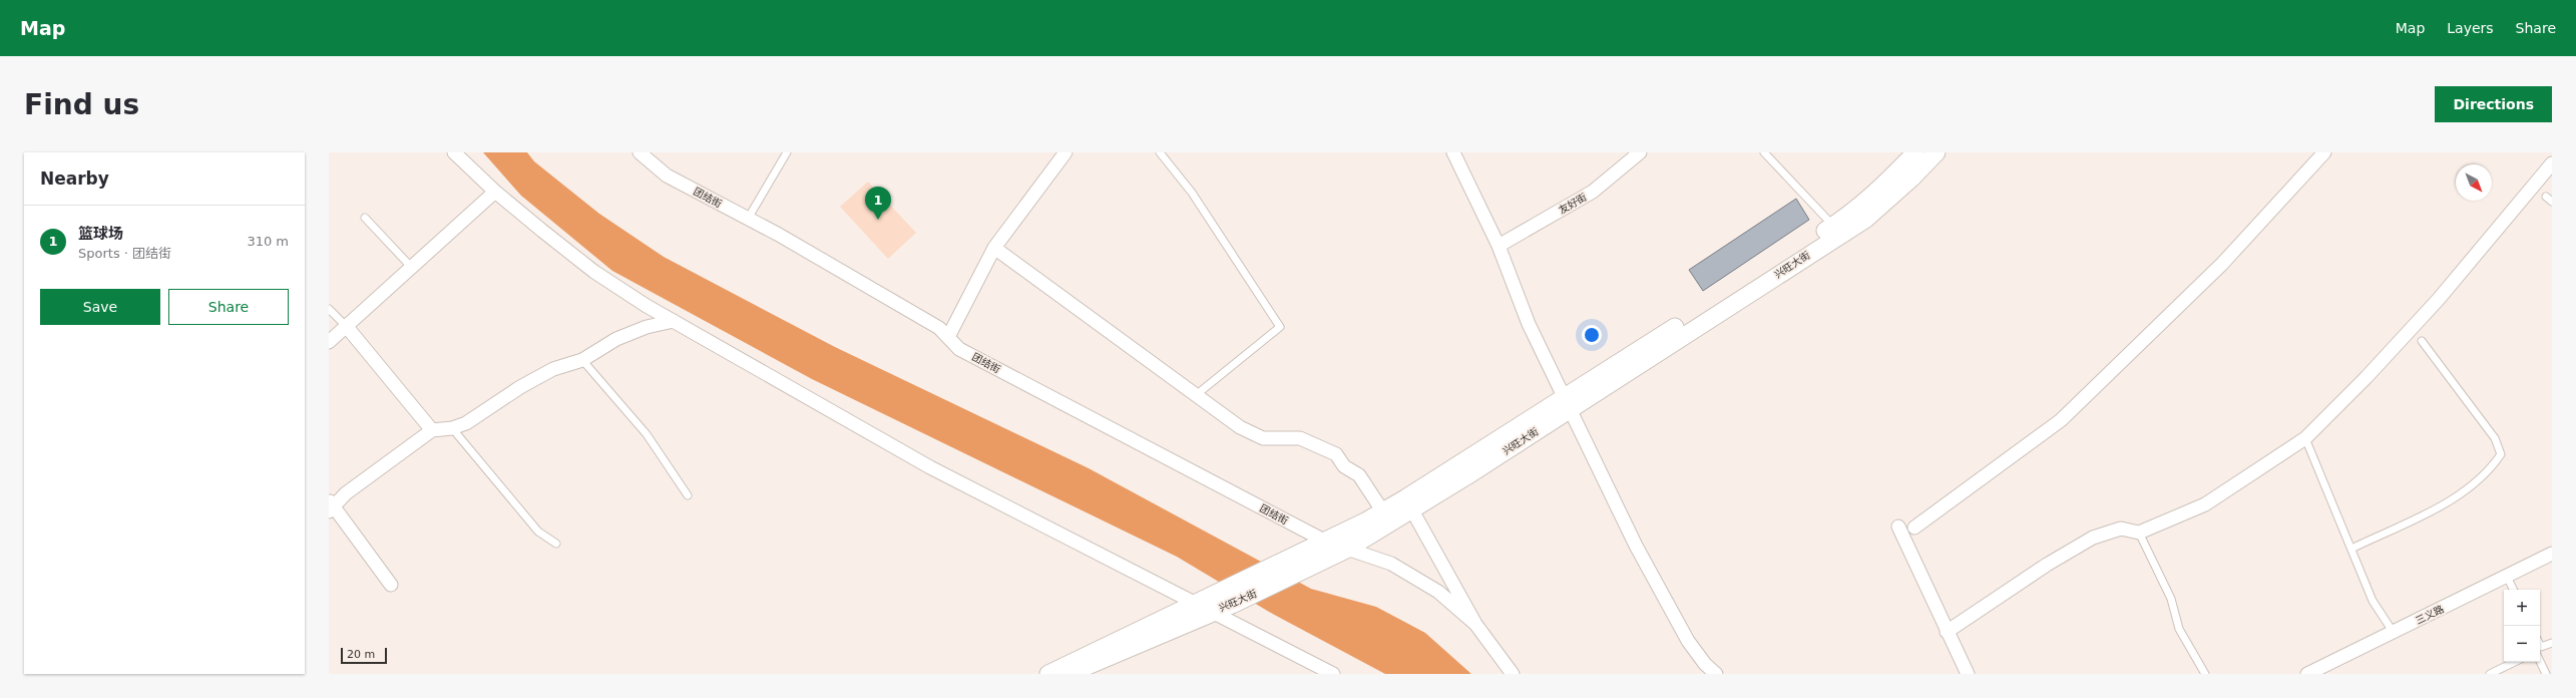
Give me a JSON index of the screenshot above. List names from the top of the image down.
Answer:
{
  "streets": {
    "street": [
      "团结街",
      "友好街",
      "兴旺大街",
      "三义路"
    ]
  },
  "crossings": [
    ["团结街", "兴旺大街"]
  ],
  "scale_bar": "20 m",
  "north": "bottom right",
  "page": {
    "header": "Map",
    "nav": ["Map", "Layers", "Share"],
    "buttons": [
      "Directions",
      ["Save", "Share"]
    ],
    "title": "Find us",
    "heading": "Nearby",
    "pins": "1",
    "list": [
      {
        "mark": "1",
        "name": "篮球场",
        "note": "Sports · 团结街",
        "value": "310 m"
      }
    ],
    "map_buttons": ["+", "−"],
    "scale": "20 m"
  }
}
